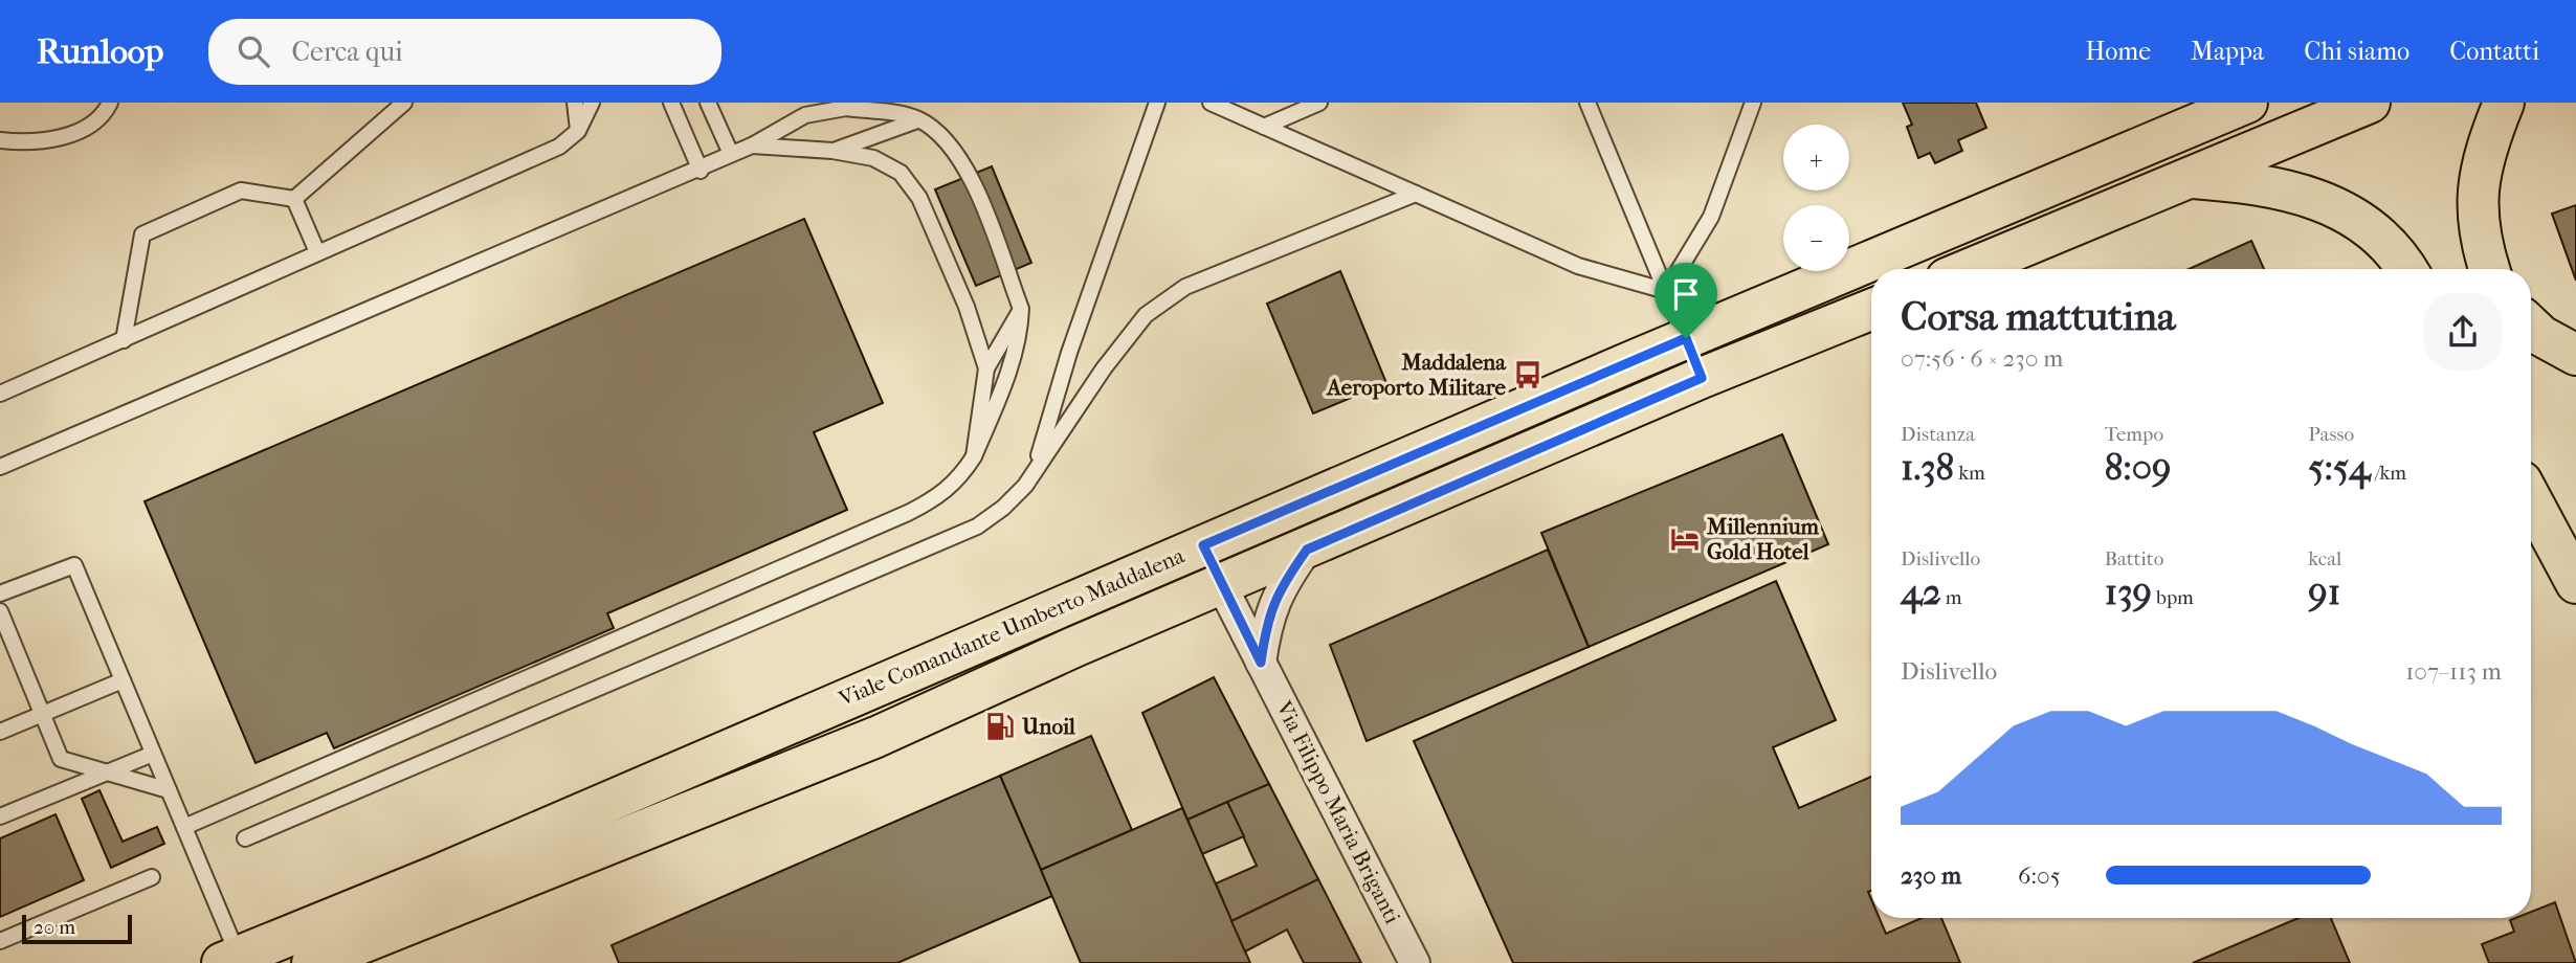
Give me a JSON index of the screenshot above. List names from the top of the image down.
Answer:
{
  "streets": {
    "main road": ["Viale Comandante Umberto Maddalena"],
    "street": ["Via Filippo Maria Briganti"]
  },
  "crossings": [
    ["Viale Comandante Umberto Maddalena", "Via Filippo Maria Briganti"]
  ],
  "places": {
    "bus stop": ["Maddalena Aeroporto Militare"],
    "hotel": ["Millennium Gold Hotel"],
    "fuel station": ["Unoil"]
  },
  "scale_bar": "20 m",
  "page": {
    "header": "Runloop",
    "search": "Cerca qui",
    "nav": [
      "Home",
      "Mappa",
      "Chi siamo",
      "Contatti"
    ],
    "map_buttons": ["+", "−"],
    "heading": ["Corsa mattutina", "07:56 · 6 × 230 m"],
    "stats": [
      ["Distanza", "1.38 km"],
      ["Tempo", "8:09"],
      ["Passo", "5:54 /km"],
      ["Dislivello", "42 m"],
      ["Battito", "139 bpm"],
      ["kcal", "91"]
    ],
    "chart": ["Dislivello", "107–113 m"],
    "list": [
      {
        "name": "230 m",
        "note": "6:05"
      }
    ],
    "scale": "20 m"
  }
}
